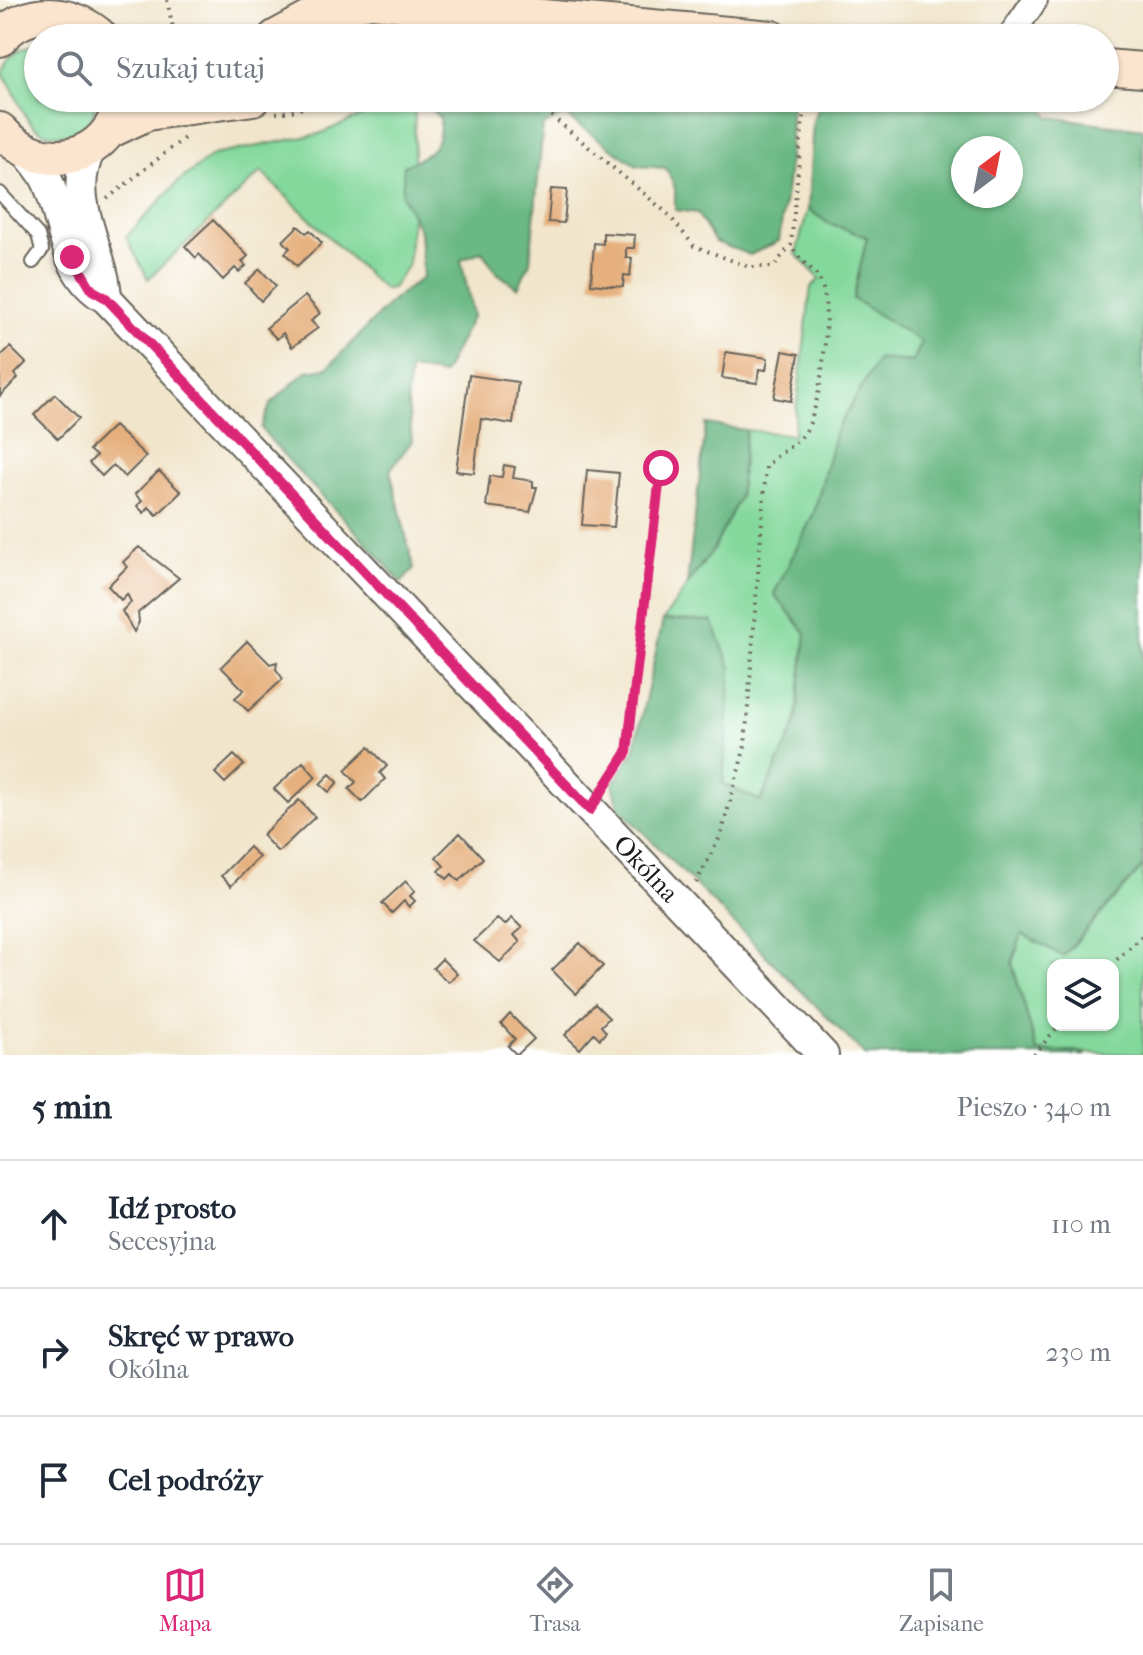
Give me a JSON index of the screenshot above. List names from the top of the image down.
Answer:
{
  "streets": {
    "street": ["Okólna"]
  },
  "north": "top right",
  "page": {
    "search": "Szukaj tutaj",
    "heading": ["5 min", "Pieszo · 340 m"],
    "list": [
      ["Idź prosto", "Secesyjna", "110 m"],
      ["Skręć w prawo", "Okólna", "230 m"],
      "Cel podróży"
    ],
    "nav": ["Mapa", "Trasa", "Zapisane"]
  }
}
